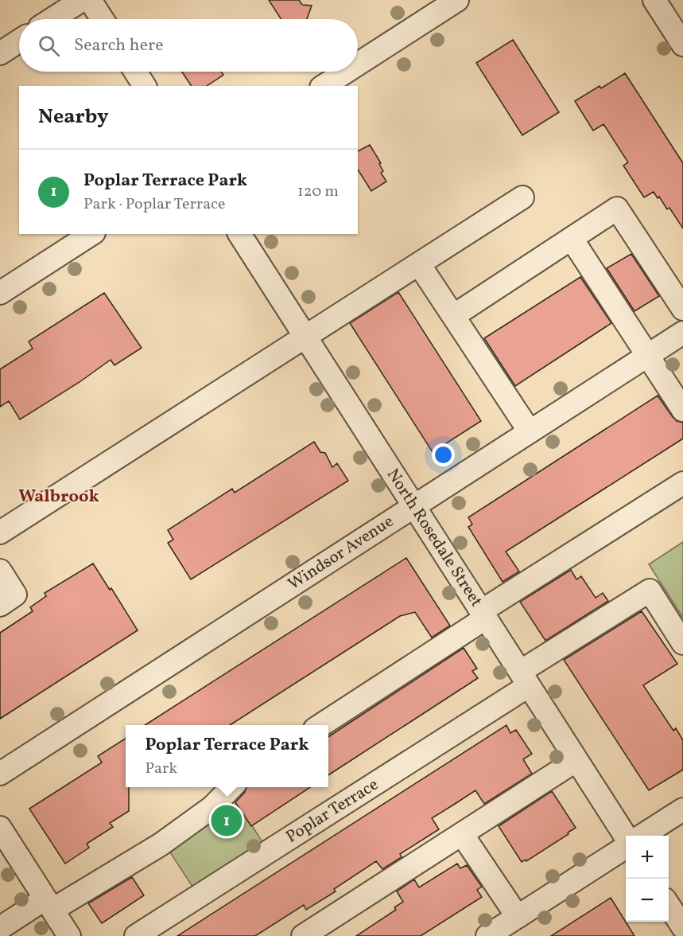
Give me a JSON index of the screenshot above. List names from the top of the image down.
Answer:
{
  "streets": {
    "street": ["North Rosedale Street", "Windsor Avenue", "Poplar Terrace"]
  },
  "crossings": [
    ["North Rosedale Street", "Windsor Avenue"],
    ["North Rosedale Street", "Poplar Terrace"]
  ],
  "districts": ["Walbrook"],
  "page": {
    "search": "Search here",
    "heading": "Nearby",
    "list": [
      {
        "mark": "1",
        "name": "Poplar Terrace Park",
        "note": "Park · Poplar Terrace",
        "value": "120 m"
      }
    ],
    "popup": ["Poplar Terrace Park", "Park"],
    "pins": "1",
    "map_buttons": ["+", "−"]
  }
}
